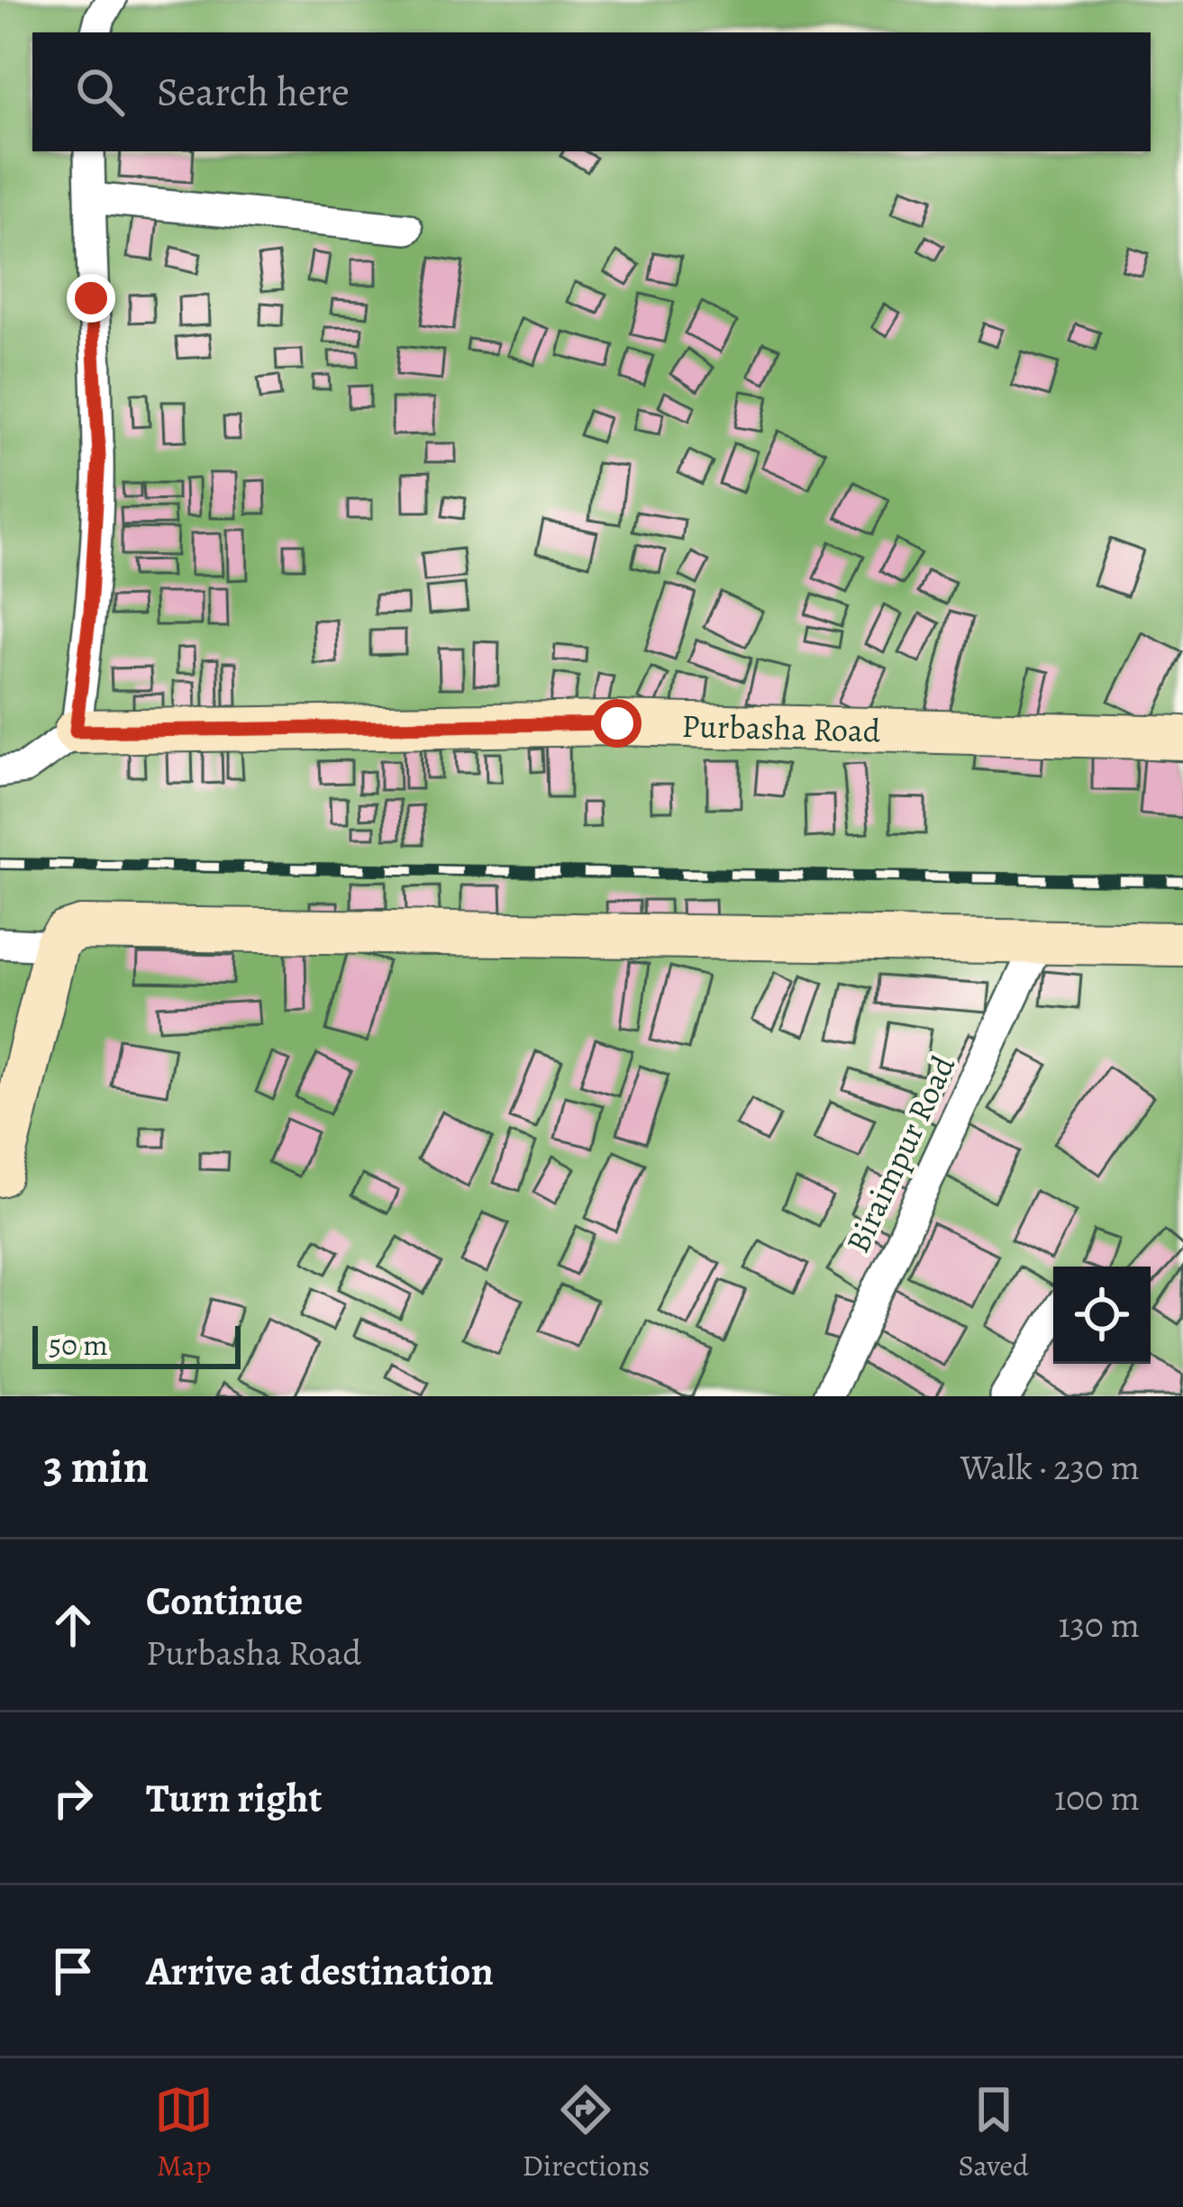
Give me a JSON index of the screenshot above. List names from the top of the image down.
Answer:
{
  "streets": {
    "street": ["Purbasha Road", "Biraimpur Road"]
  },
  "scale_bar": "50 m",
  "page": {
    "search": "Search here",
    "scale": "50 m",
    "heading": ["3 min", "Walk · 230 m"],
    "list": [
      ["Continue", "Purbasha Road", "130 m"],
      ["Turn right", "100 m"],
      "Arrive at destination"
    ],
    "nav": ["Map", "Directions", "Saved"]
  }
}
